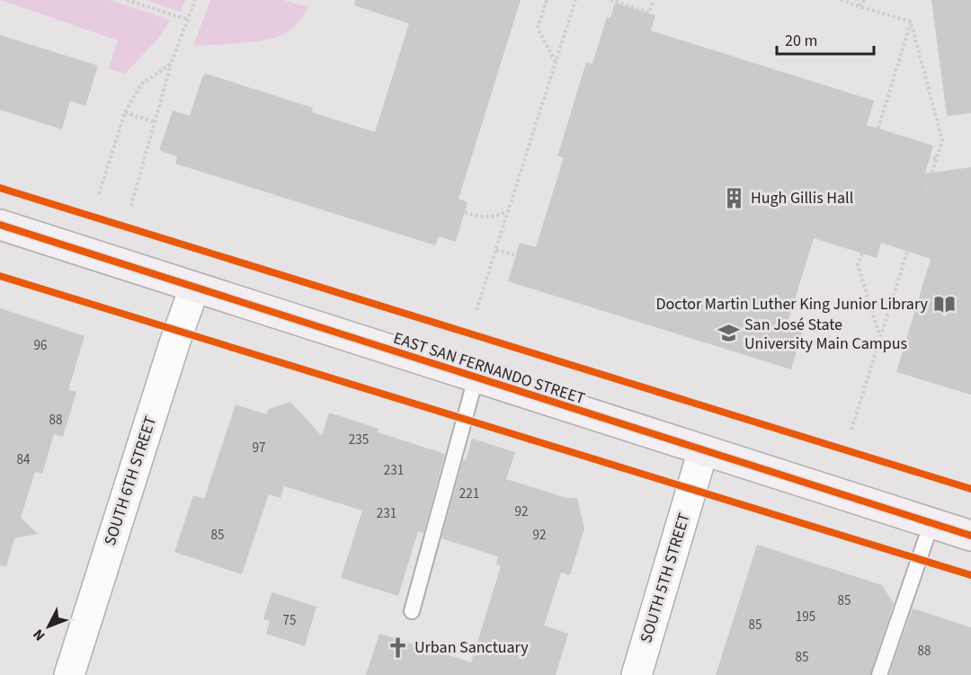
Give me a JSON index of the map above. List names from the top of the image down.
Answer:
{
  "streets": {
    "main road": ["EAST SAN FERNANDO STREET"],
    "street": ["SOUTH 6TH STREET", "SOUTH 5TH STREET"]
  },
  "crossings": [
    ["EAST SAN FERNANDO STREET", "SOUTH 6TH STREET"],
    ["EAST SAN FERNANDO STREET", "SOUTH 5TH STREET"]
  ],
  "places": {
    "building": ["Hugh Gillis Hall"],
    "library": ["Doctor Martin Luther King Junior Library"],
    "school or university": ["San José State University Main Campus"],
    "church": ["Urban Sanctuary"]
  },
  "house_numbers": [
    "96",
    "88",
    "235",
    "97",
    "84",
    "231",
    "221",
    "92",
    "231",
    "85",
    "92",
    "85",
    "195",
    "75",
    "85",
    "88",
    "85"
  ],
  "scale_bar": "20 m",
  "north": "bottom left"
}
